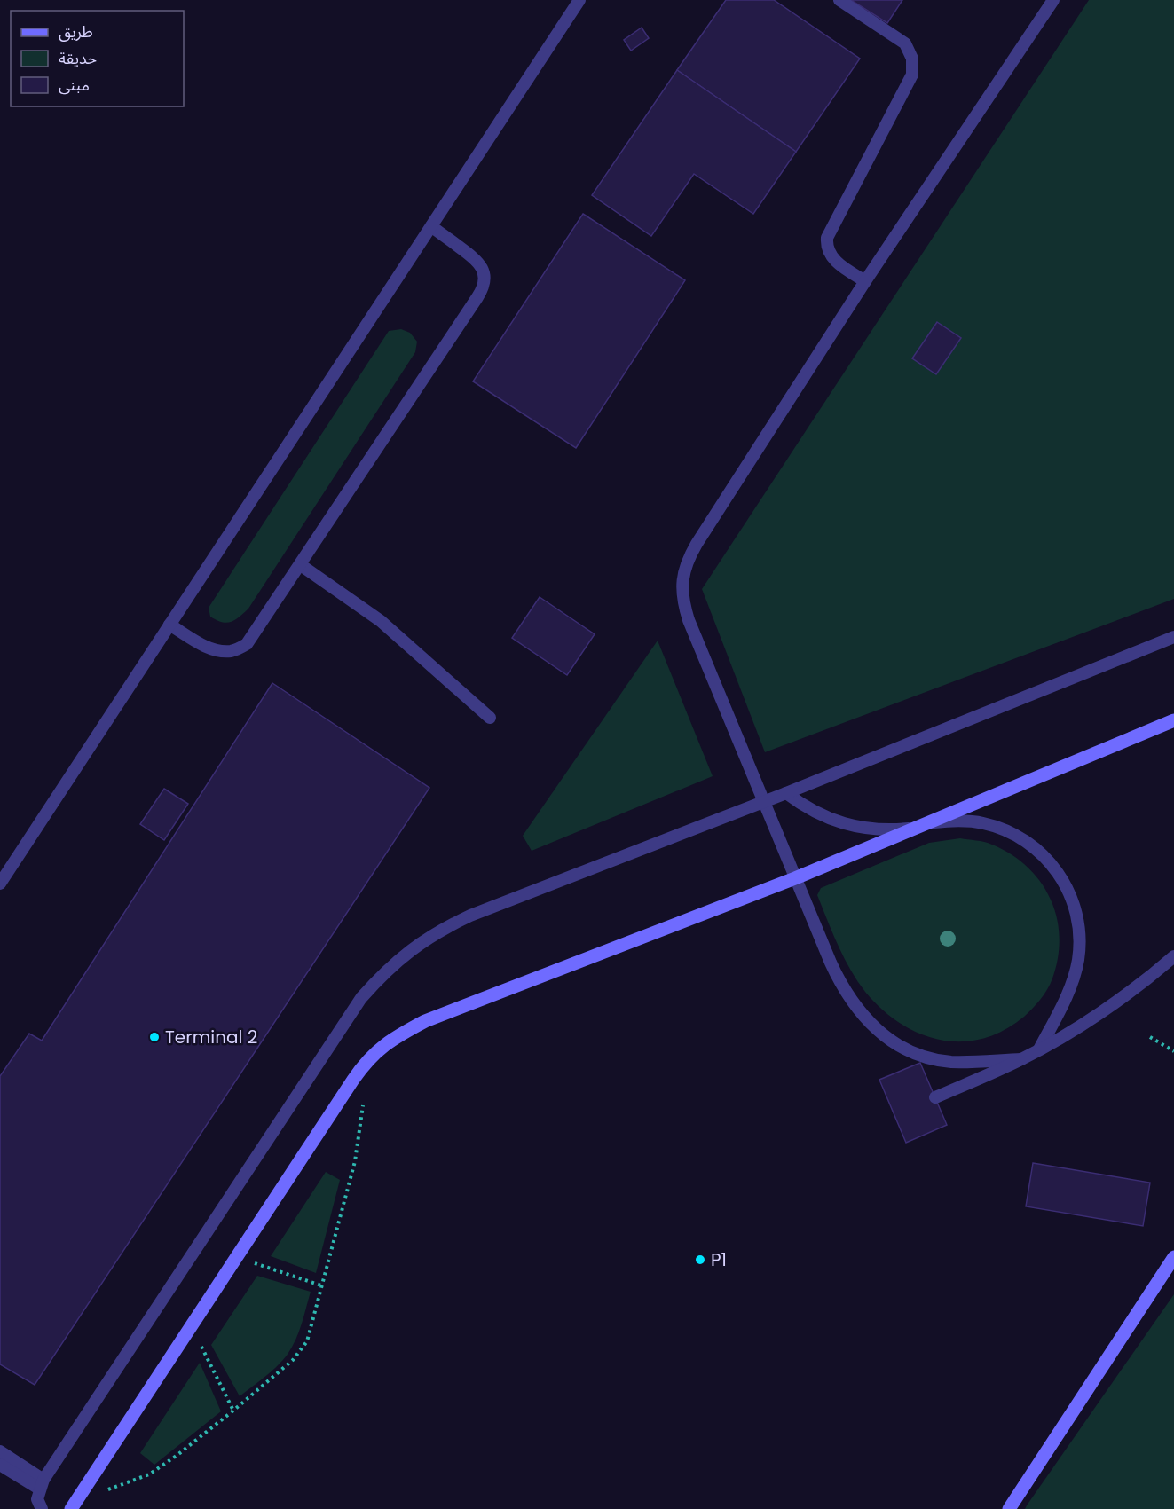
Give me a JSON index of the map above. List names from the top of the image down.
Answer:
{
  "places": ["Terminal 2", "P1"],
  "legend": ["طريق", "حديقة", "مبنى"]
}
